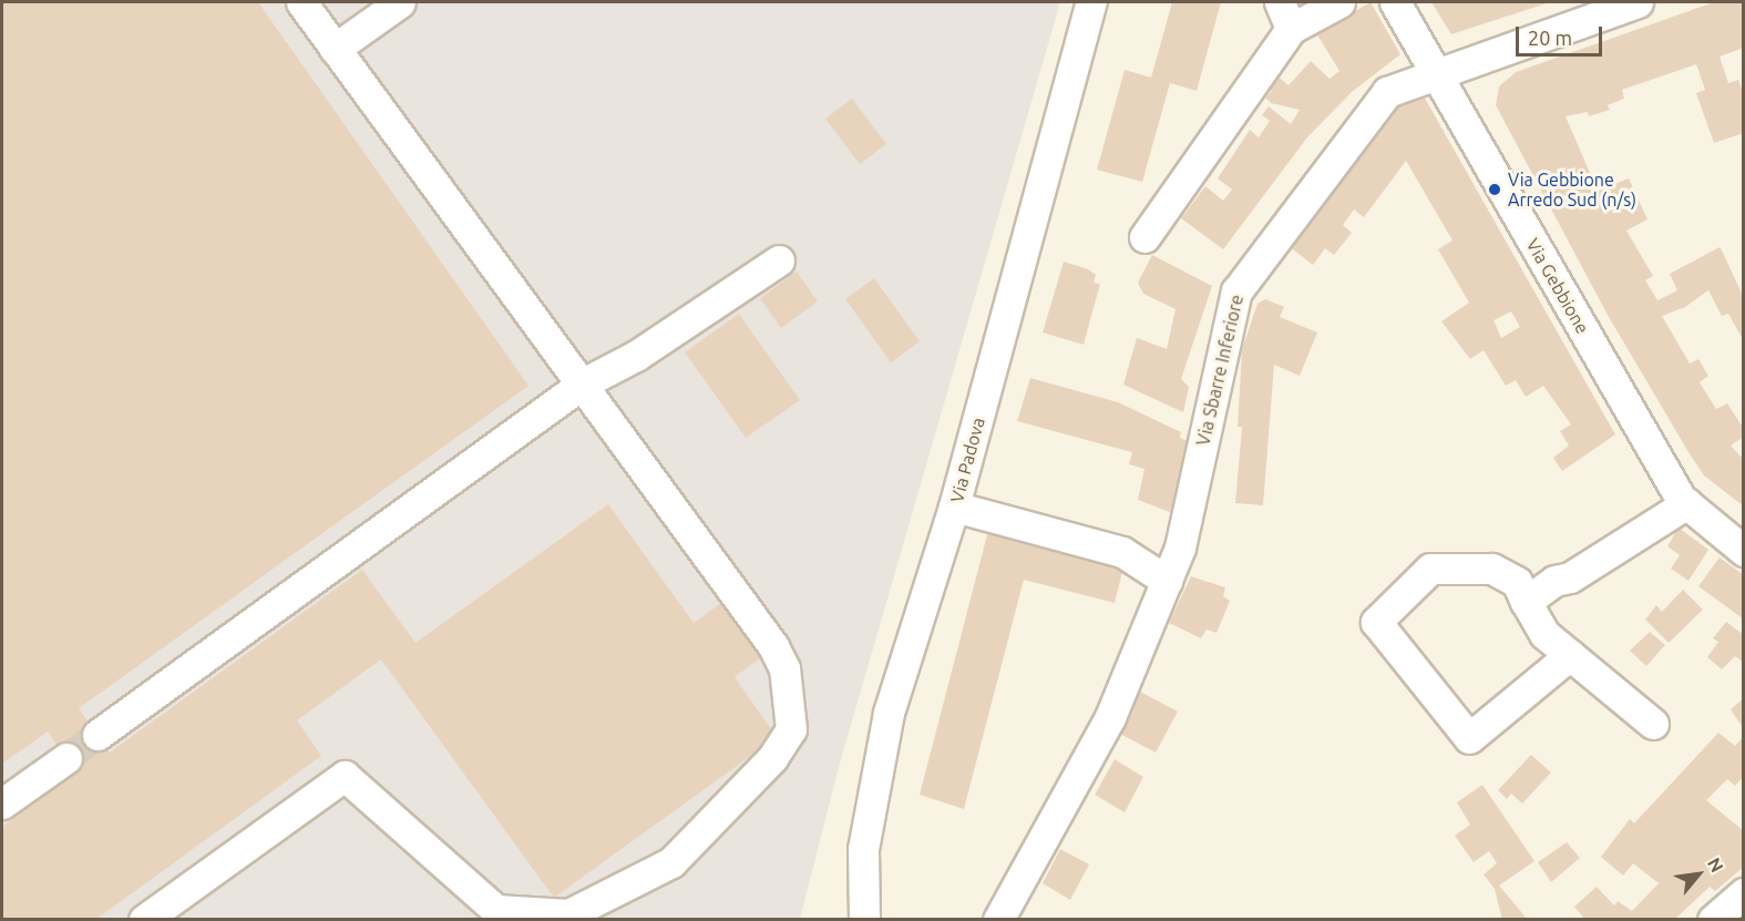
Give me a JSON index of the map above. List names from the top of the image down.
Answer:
{
  "streets": {
    "street": ["Via Gebbione", "Via Sbarre Inferiore", "Via Padova"]
  },
  "crossings": [
    ["Via Gebbione", "Via Sbarre Inferiore"]
  ],
  "places": ["Via Gebbione Arredo Sud (n/s)"],
  "scale_bar": "20 m",
  "north": "top right"
}
